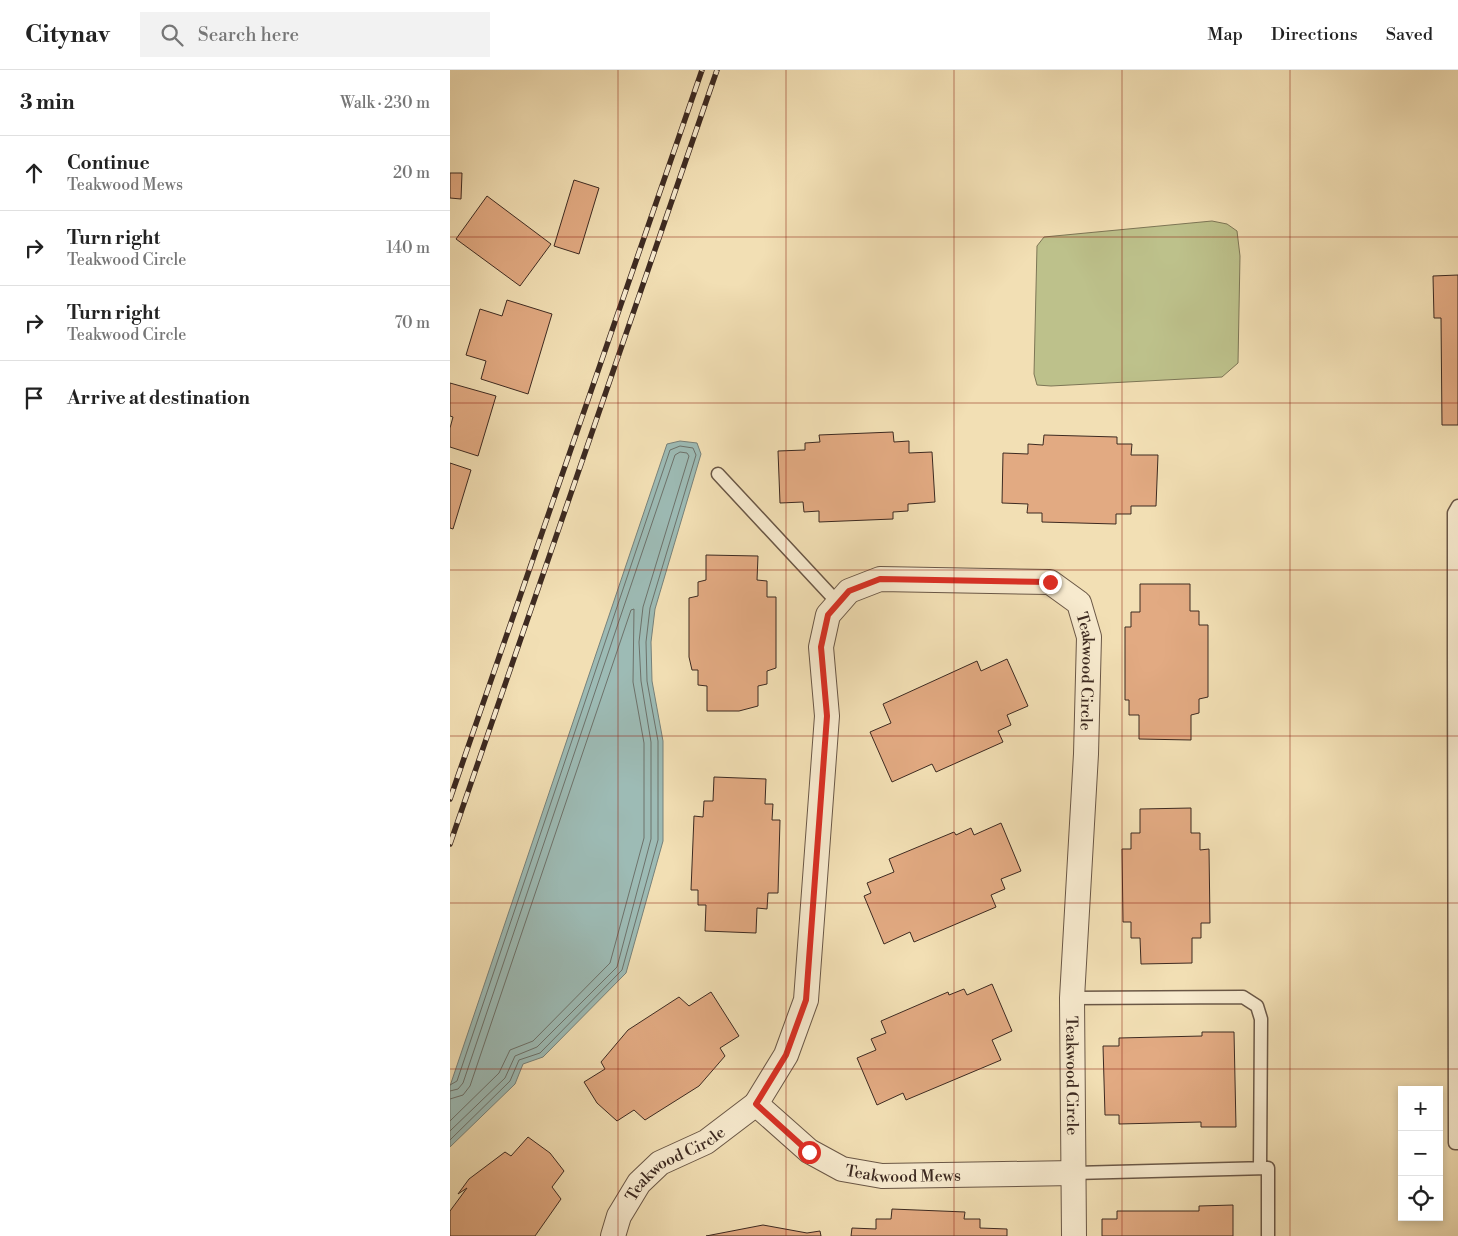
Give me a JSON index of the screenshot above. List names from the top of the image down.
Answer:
{
  "streets": {
    "street": ["Teakwood Circle", "Teakwood Mews"]
  },
  "crossings": [
    ["Teakwood Circle", "Teakwood Mews"]
  ],
  "page": {
    "header": "Citynav",
    "search": "Search here",
    "nav": ["Map", "Directions", "Saved"],
    "heading": ["3 min", "Walk · 230 m"],
    "list": [
      ["Continue", "Teakwood Mews", "20 m"],
      ["Turn right", "Teakwood Circle", "140 m"],
      ["Turn right", "Teakwood Circle", "70 m"],
      "Arrive at destination"
    ],
    "map_buttons": ["+", "−"]
  }
}
